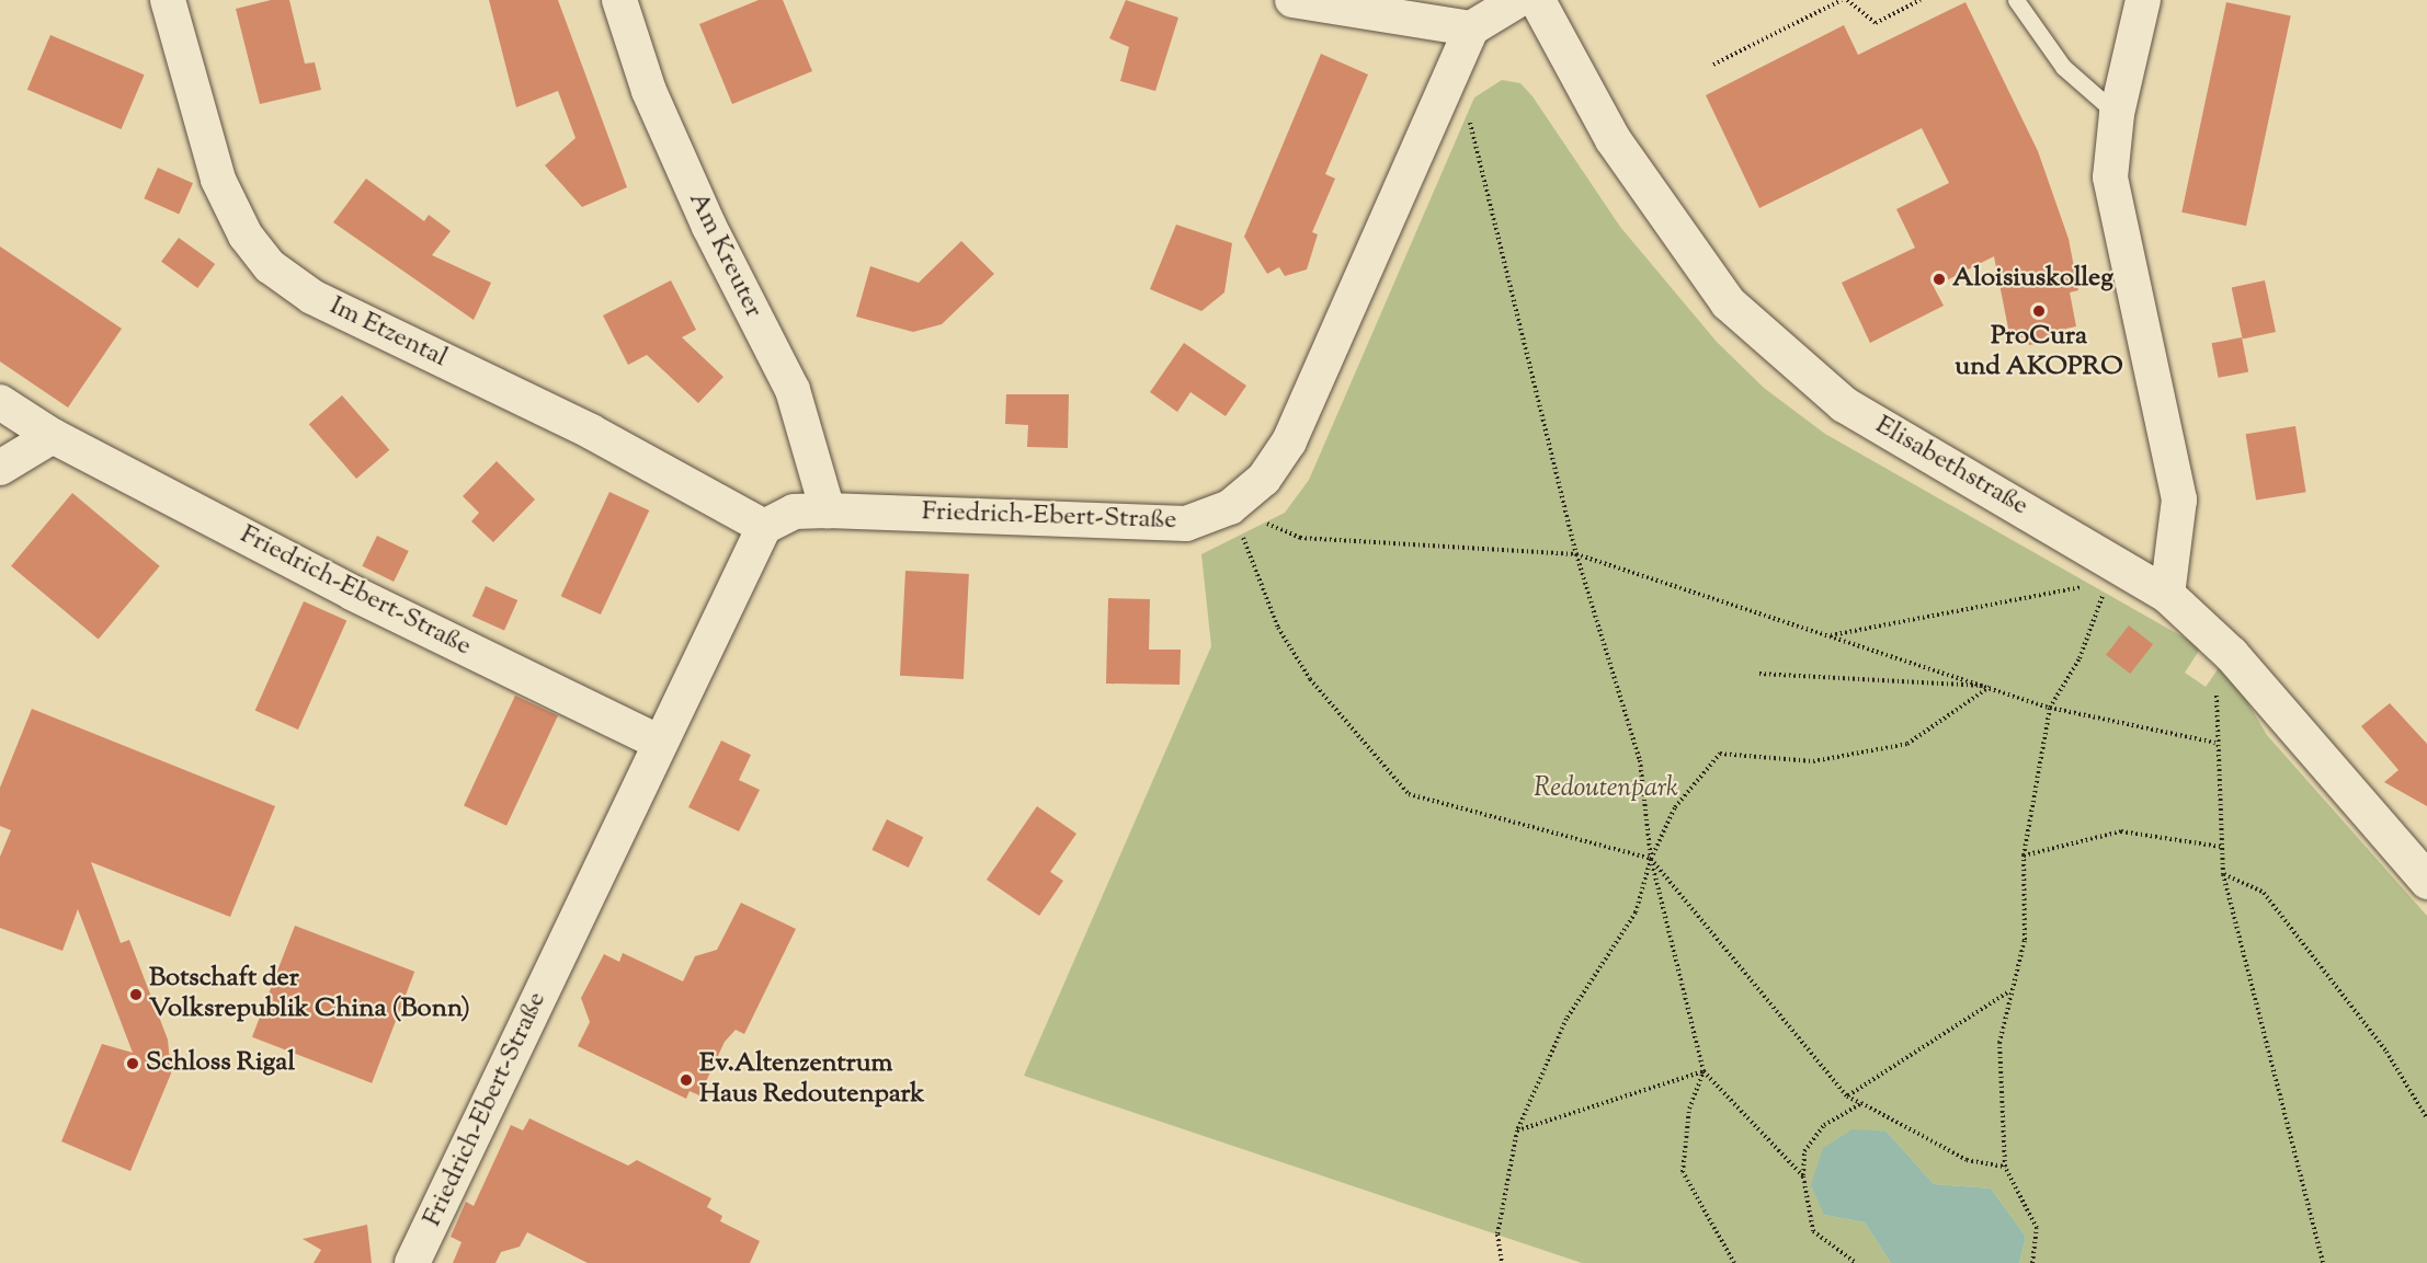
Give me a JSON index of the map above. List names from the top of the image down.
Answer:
{
  "streets": {
    "street": [
      "Am Kreuter",
      "Im Etzental",
      "Elisabethstraße",
      "Friedrich-Ebert-Straße"
    ]
  },
  "crossings": [
    ["Am Kreuter", "Friedrich-Ebert-Straße"],
    ["Im Etzental", "Friedrich-Ebert-Straße"]
  ],
  "parks": ["Redoutenpark"],
  "places": [
    "Aloisiuskolleg",
    "ProCura und AKOPRO",
    "Botschaft der Volksrepublik China (Bonn)",
    "Schloss Rigal",
    "Ev.Altenzentrum Haus Redoutenpark"
  ]
}
